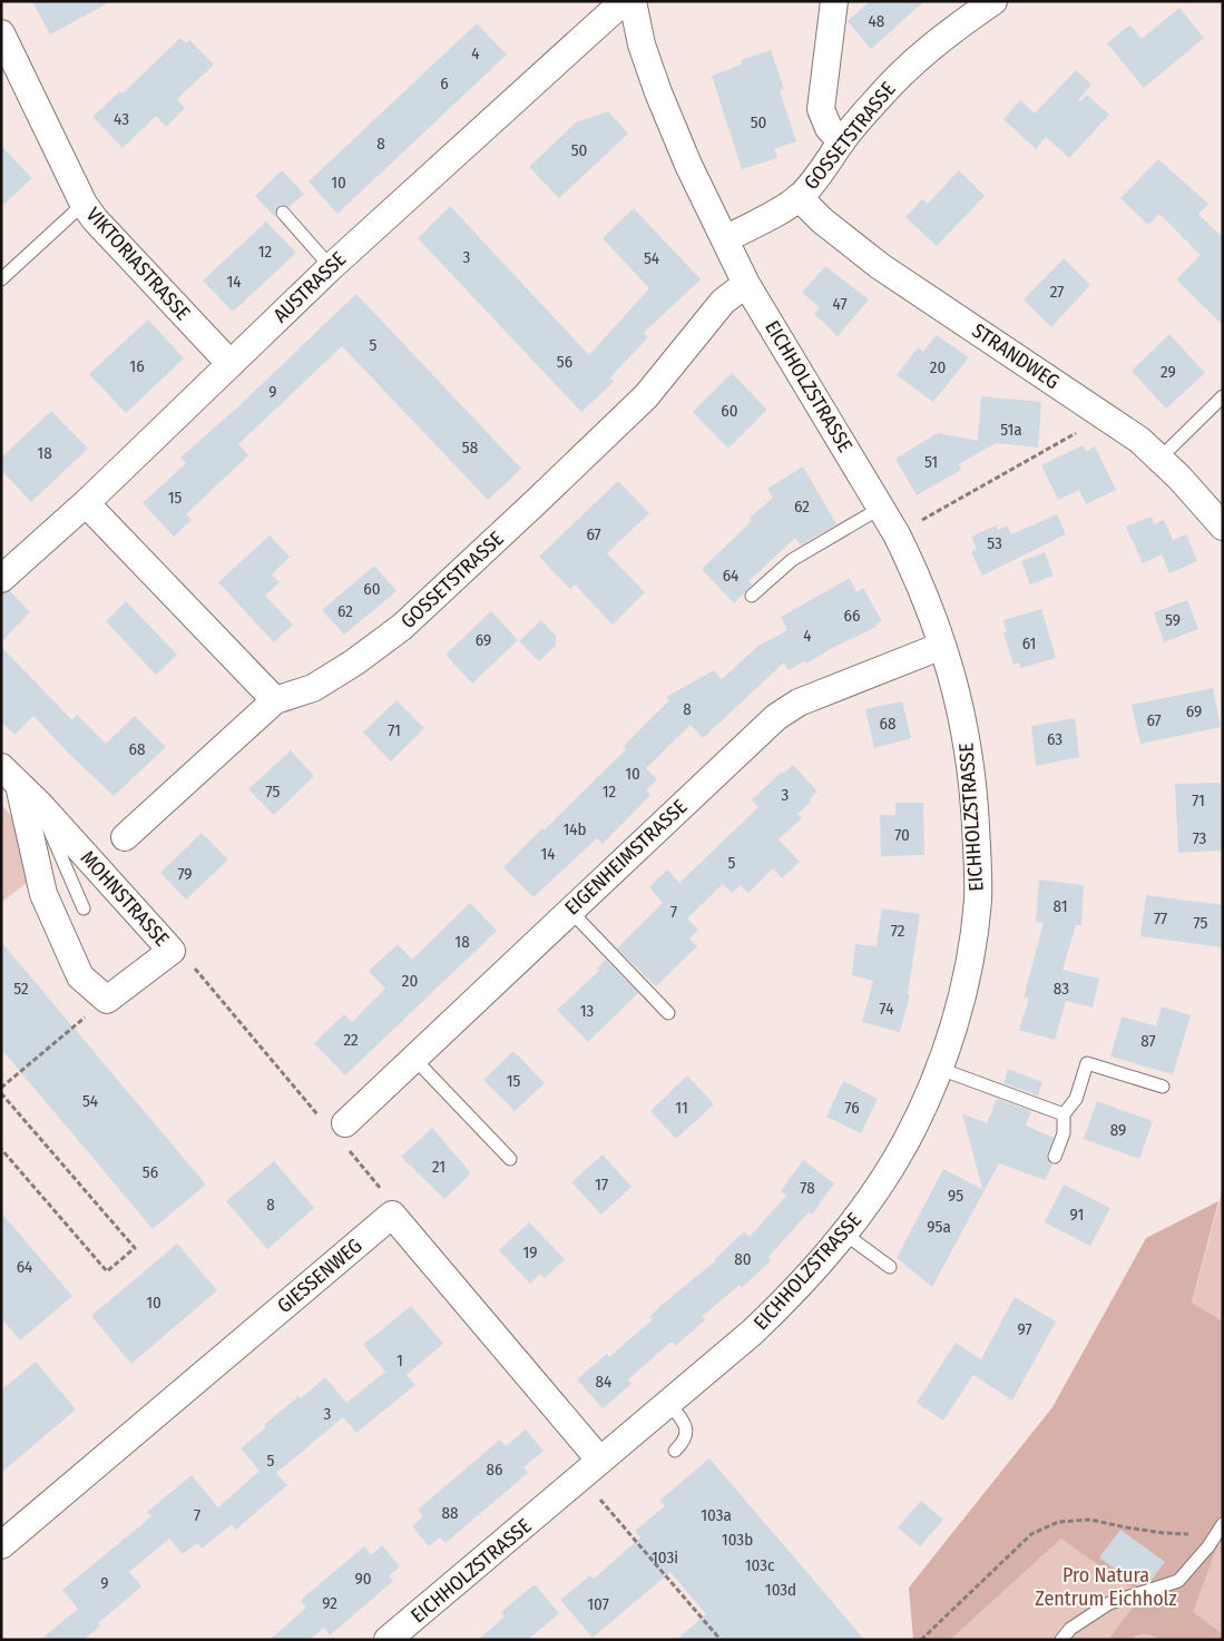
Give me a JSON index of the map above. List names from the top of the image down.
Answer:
{
  "streets": {
    "street": [
      "GOSSETSTRASSE",
      "VIKTORIASTRASSE",
      "AUSTRASSE",
      "STRANDWEG",
      "EICHHOLZSTRASSE",
      "EIGENHEIMSTRASSE",
      "MOHNSTRASSE",
      "GIESSENWEG"
    ]
  },
  "crossings": [
    ["GOSSETSTRASSE", "STRANDWEG"],
    ["GOSSETSTRASSE", "EICHHOLZSTRASSE"],
    ["VIKTORIASTRASSE", "AUSTRASSE"],
    ["EICHHOLZSTRASSE", "EIGENHEIMSTRASSE"]
  ],
  "parks": ["Pro Natura Zentrum Eichholz"],
  "house_numbers": [
    "48",
    "4",
    "6",
    "43",
    "50",
    "8",
    "50",
    "10",
    "12",
    "3",
    "54",
    "14",
    "27",
    "47",
    "5",
    "56",
    "16",
    "20",
    "29",
    "9",
    "60",
    "51a",
    "58",
    "18",
    "51",
    "15",
    "62",
    "67",
    "53",
    "64",
    "60",
    "62",
    "66",
    "59",
    "4",
    "69",
    "61",
    "8",
    "69",
    "67",
    "68",
    "71",
    "63",
    "68",
    "10",
    "75",
    "12",
    "3",
    "71",
    "14b",
    "70",
    "73",
    "14",
    "5",
    "79",
    "81",
    "7",
    "77",
    "75",
    "72",
    "18",
    "20",
    "52",
    "83",
    "74",
    "13",
    "22",
    "87",
    "15",
    "54",
    "11",
    "76",
    "89",
    "21",
    "56",
    "17",
    "78",
    "95",
    "8",
    "91",
    "95a",
    "19",
    "80",
    "64",
    "10",
    "97",
    "1",
    "84",
    "3",
    "5",
    "86",
    "88",
    "7",
    "103a",
    "103b",
    "103i",
    "103c",
    "90",
    "9",
    "103d",
    "92",
    "107"
  ]
}
